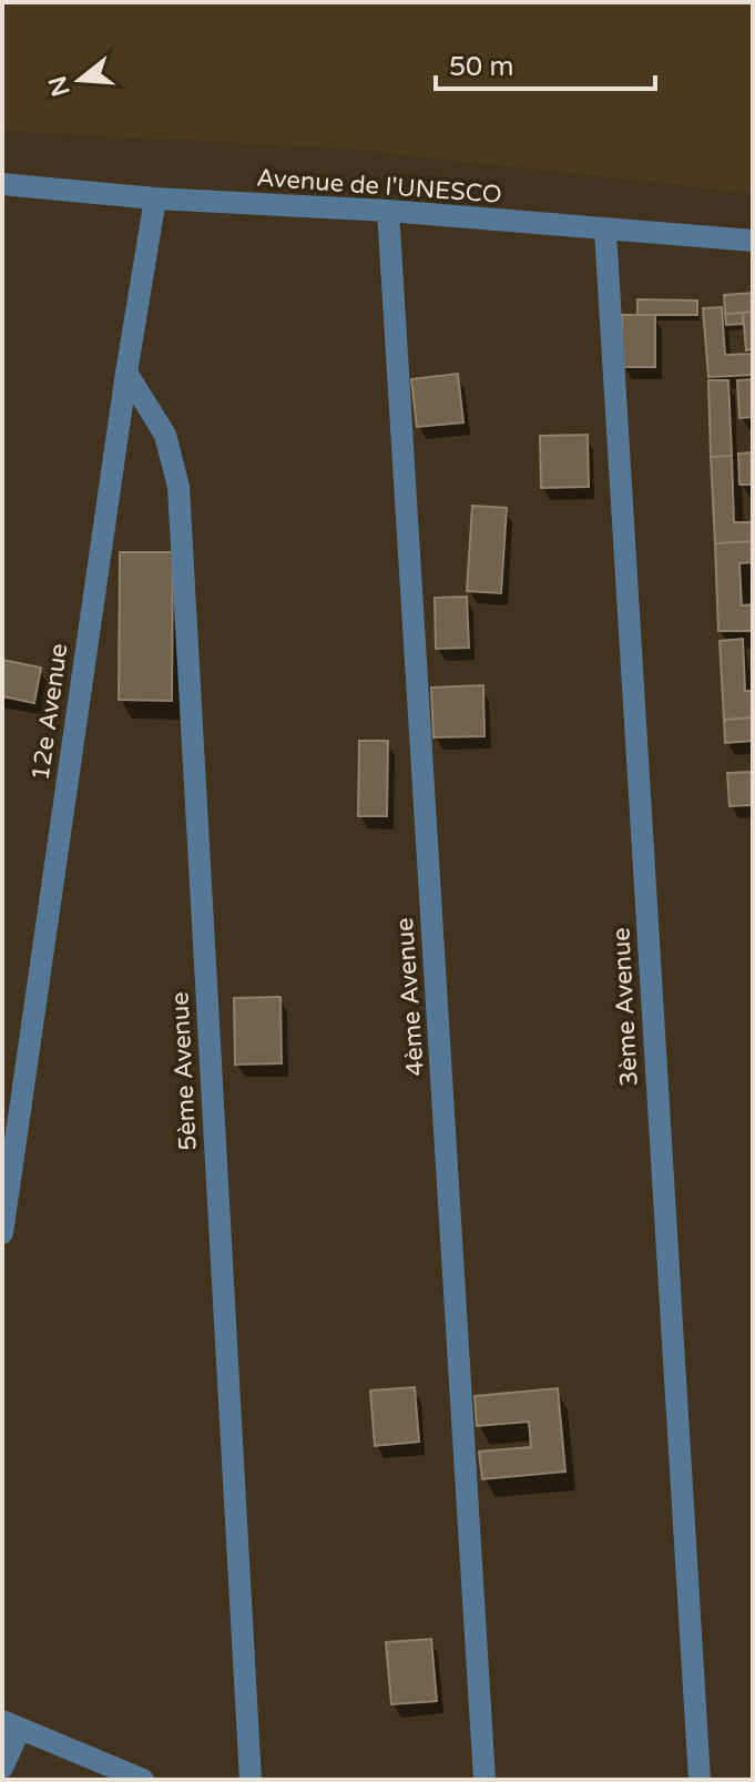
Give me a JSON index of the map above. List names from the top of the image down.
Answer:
{
  "streets": {
    "street": [
      "Avenue de l'UNESCO",
      "12e Avenue",
      "4ème Avenue",
      "3ème Avenue",
      "5ème Avenue"
    ]
  },
  "crossings": [
    ["Avenue de l'UNESCO", "12e Avenue"],
    ["Avenue de l'UNESCO", "4ème Avenue"],
    ["Avenue de l'UNESCO", "3ème Avenue"],
    ["12e Avenue", "5ème Avenue"]
  ],
  "scale_bar": "50 m",
  "north": "left"
}
